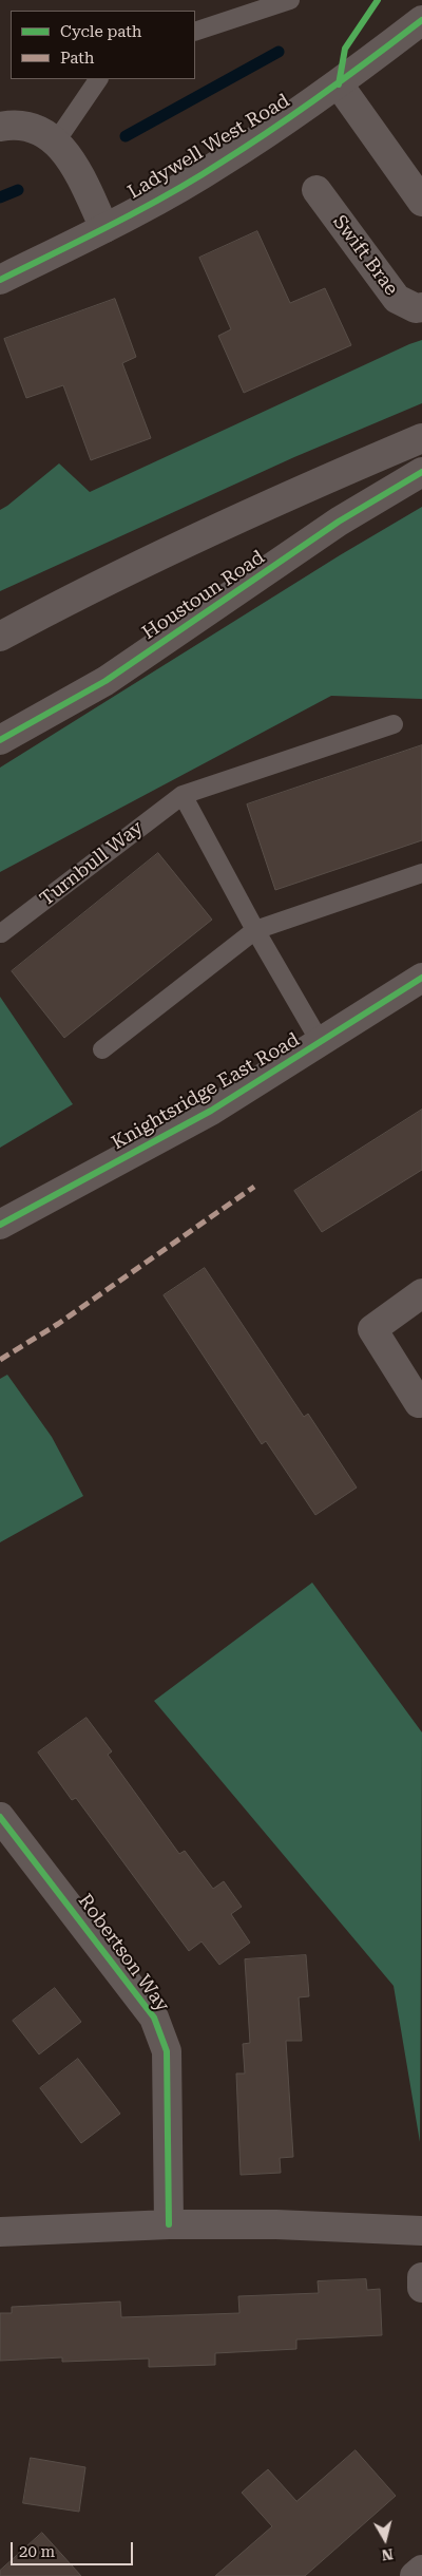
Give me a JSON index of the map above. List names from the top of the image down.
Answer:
{
  "streets": {
    "street": [
      "Ladywell West Road",
      "Swift Brae",
      "Houstoun Road",
      "Knightsridge East Road",
      "Robertson Way"
    ],
    "lane": ["Turnbull Way"]
  },
  "legend": ["Cycle path", "Path"],
  "scale_bar": "20 m",
  "north": "bottom"
}
